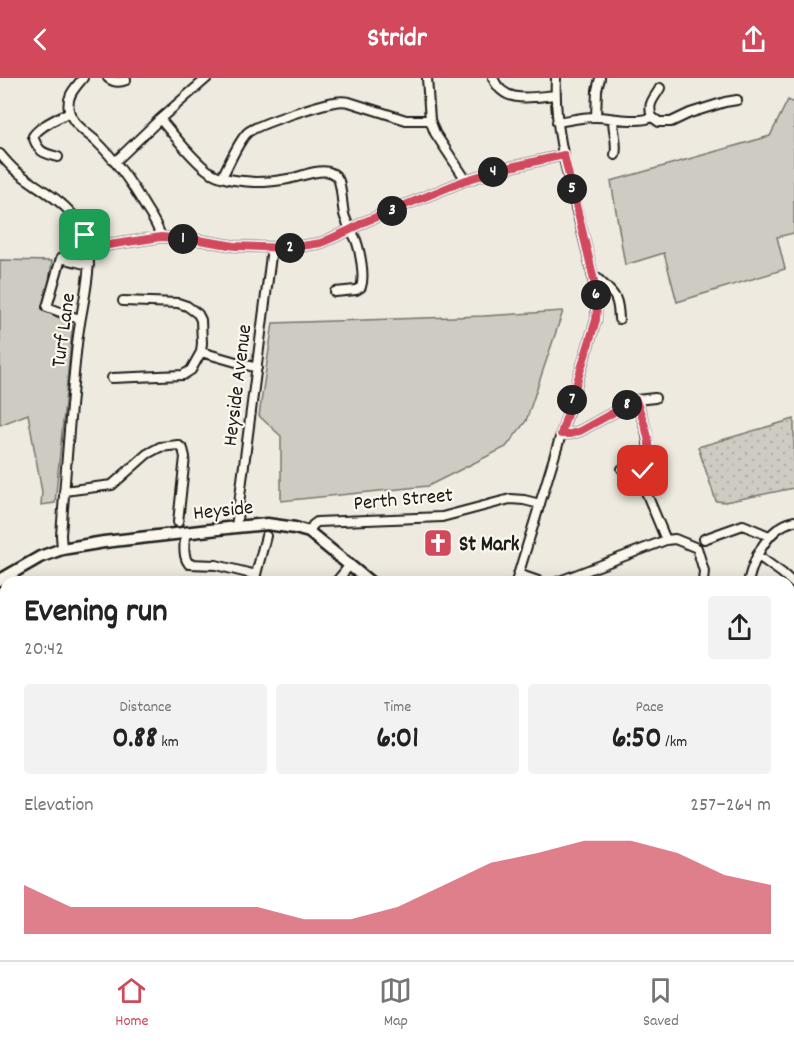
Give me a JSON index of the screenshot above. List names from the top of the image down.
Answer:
{
  "streets": {
    "main road": ["Heyside"],
    "street": ["Turf Lane", "Heyside Avenue", "Perth Street"]
  },
  "crossings": [
    ["Turf Lane", "Heyside"],
    ["Heyside Avenue", "Heyside"],
    ["Perth Street", "Heyside"]
  ],
  "places": {
    "church": ["St Mark"]
  },
  "page": {
    "header": "Stridr",
    "pins": [
      "4",
      "5",
      "3",
      "1",
      "2",
      "6",
      "7",
      "8"
    ],
    "heading": ["Evening run", "20:42"],
    "stats": [
      ["Distance", "0.88 km"],
      ["Time", "6:01"],
      ["Pace", "6:50 /km"]
    ],
    "chart": ["Elevation", "257–264 m"],
    "tabs": ["Home", "Map", "Saved"]
  }
}
